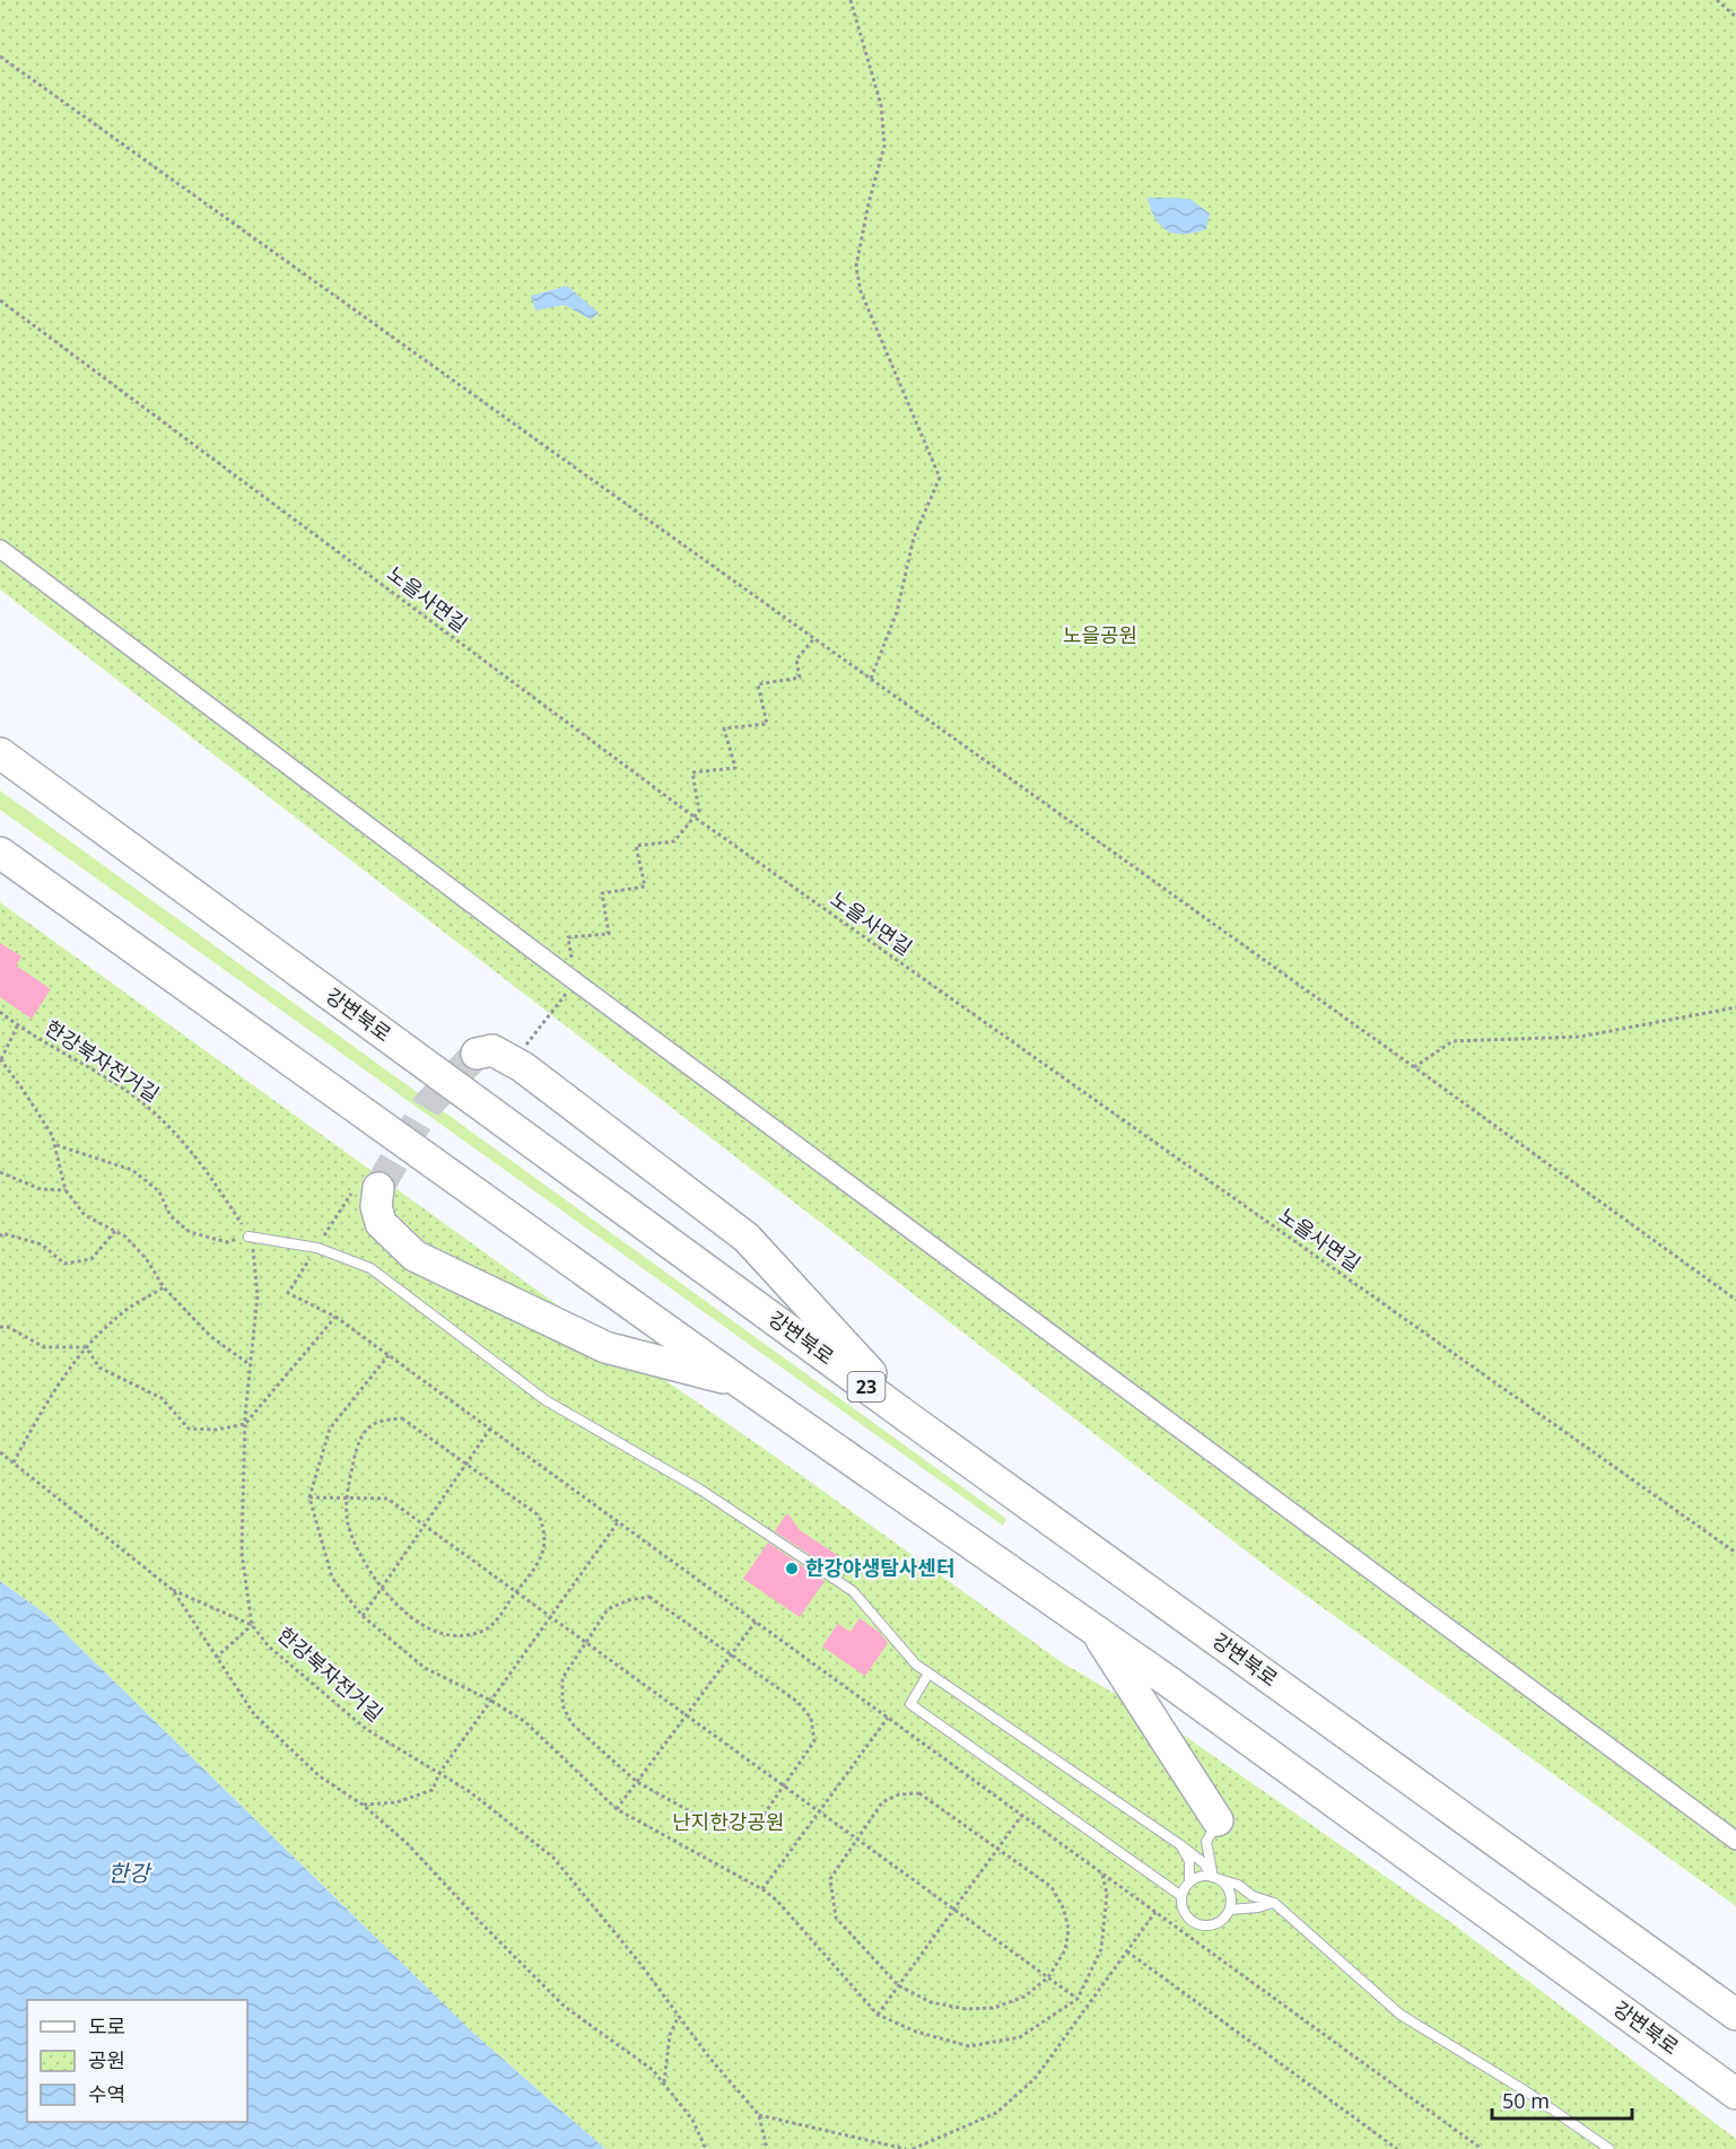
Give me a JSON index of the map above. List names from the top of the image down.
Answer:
{
  "streets": {
    "highway": ["강변북로", "23"],
    "path": ["노을사면길", "한강북자전거길"]
  },
  "water": ["한강"],
  "parks": ["노을공원", "난지한강공원"],
  "places": ["한강야생탐사센터"],
  "legend": ["도로", "공원", "수역"],
  "scale_bar": "50 m"
}
